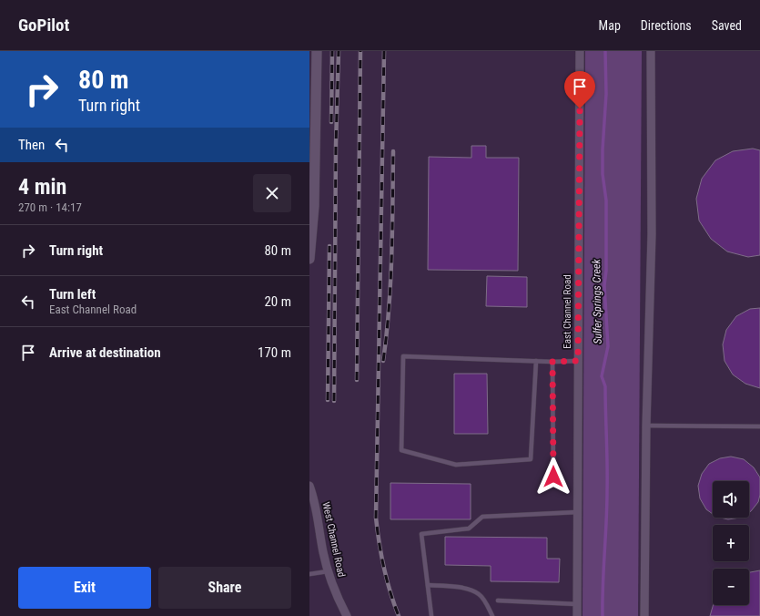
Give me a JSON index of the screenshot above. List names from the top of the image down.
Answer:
{
  "streets": {
    "street": ["East Channel Road", "West Channel Road"]
  },
  "water": ["Sulfer Springs Creek"],
  "page": {
    "header": "GoPilot",
    "nav": ["Map", "Directions", "Saved"],
    "turn": ["80 m", "Turn right"],
    "then": "Then",
    "heading": ["4 min", "270 m · 14:17"],
    "list": [
      {
        "name": "Turn right",
        "value": "80 m"
      },
      {
        "name": "Turn left",
        "note": "East Channel Road",
        "value": "20 m"
      },
      {
        "name": "Arrive at destination",
        "value": "170 m"
      }
    ],
    "map_buttons": ["+", "−"],
    "buttons": ["Exit", "Share"]
  }
}
